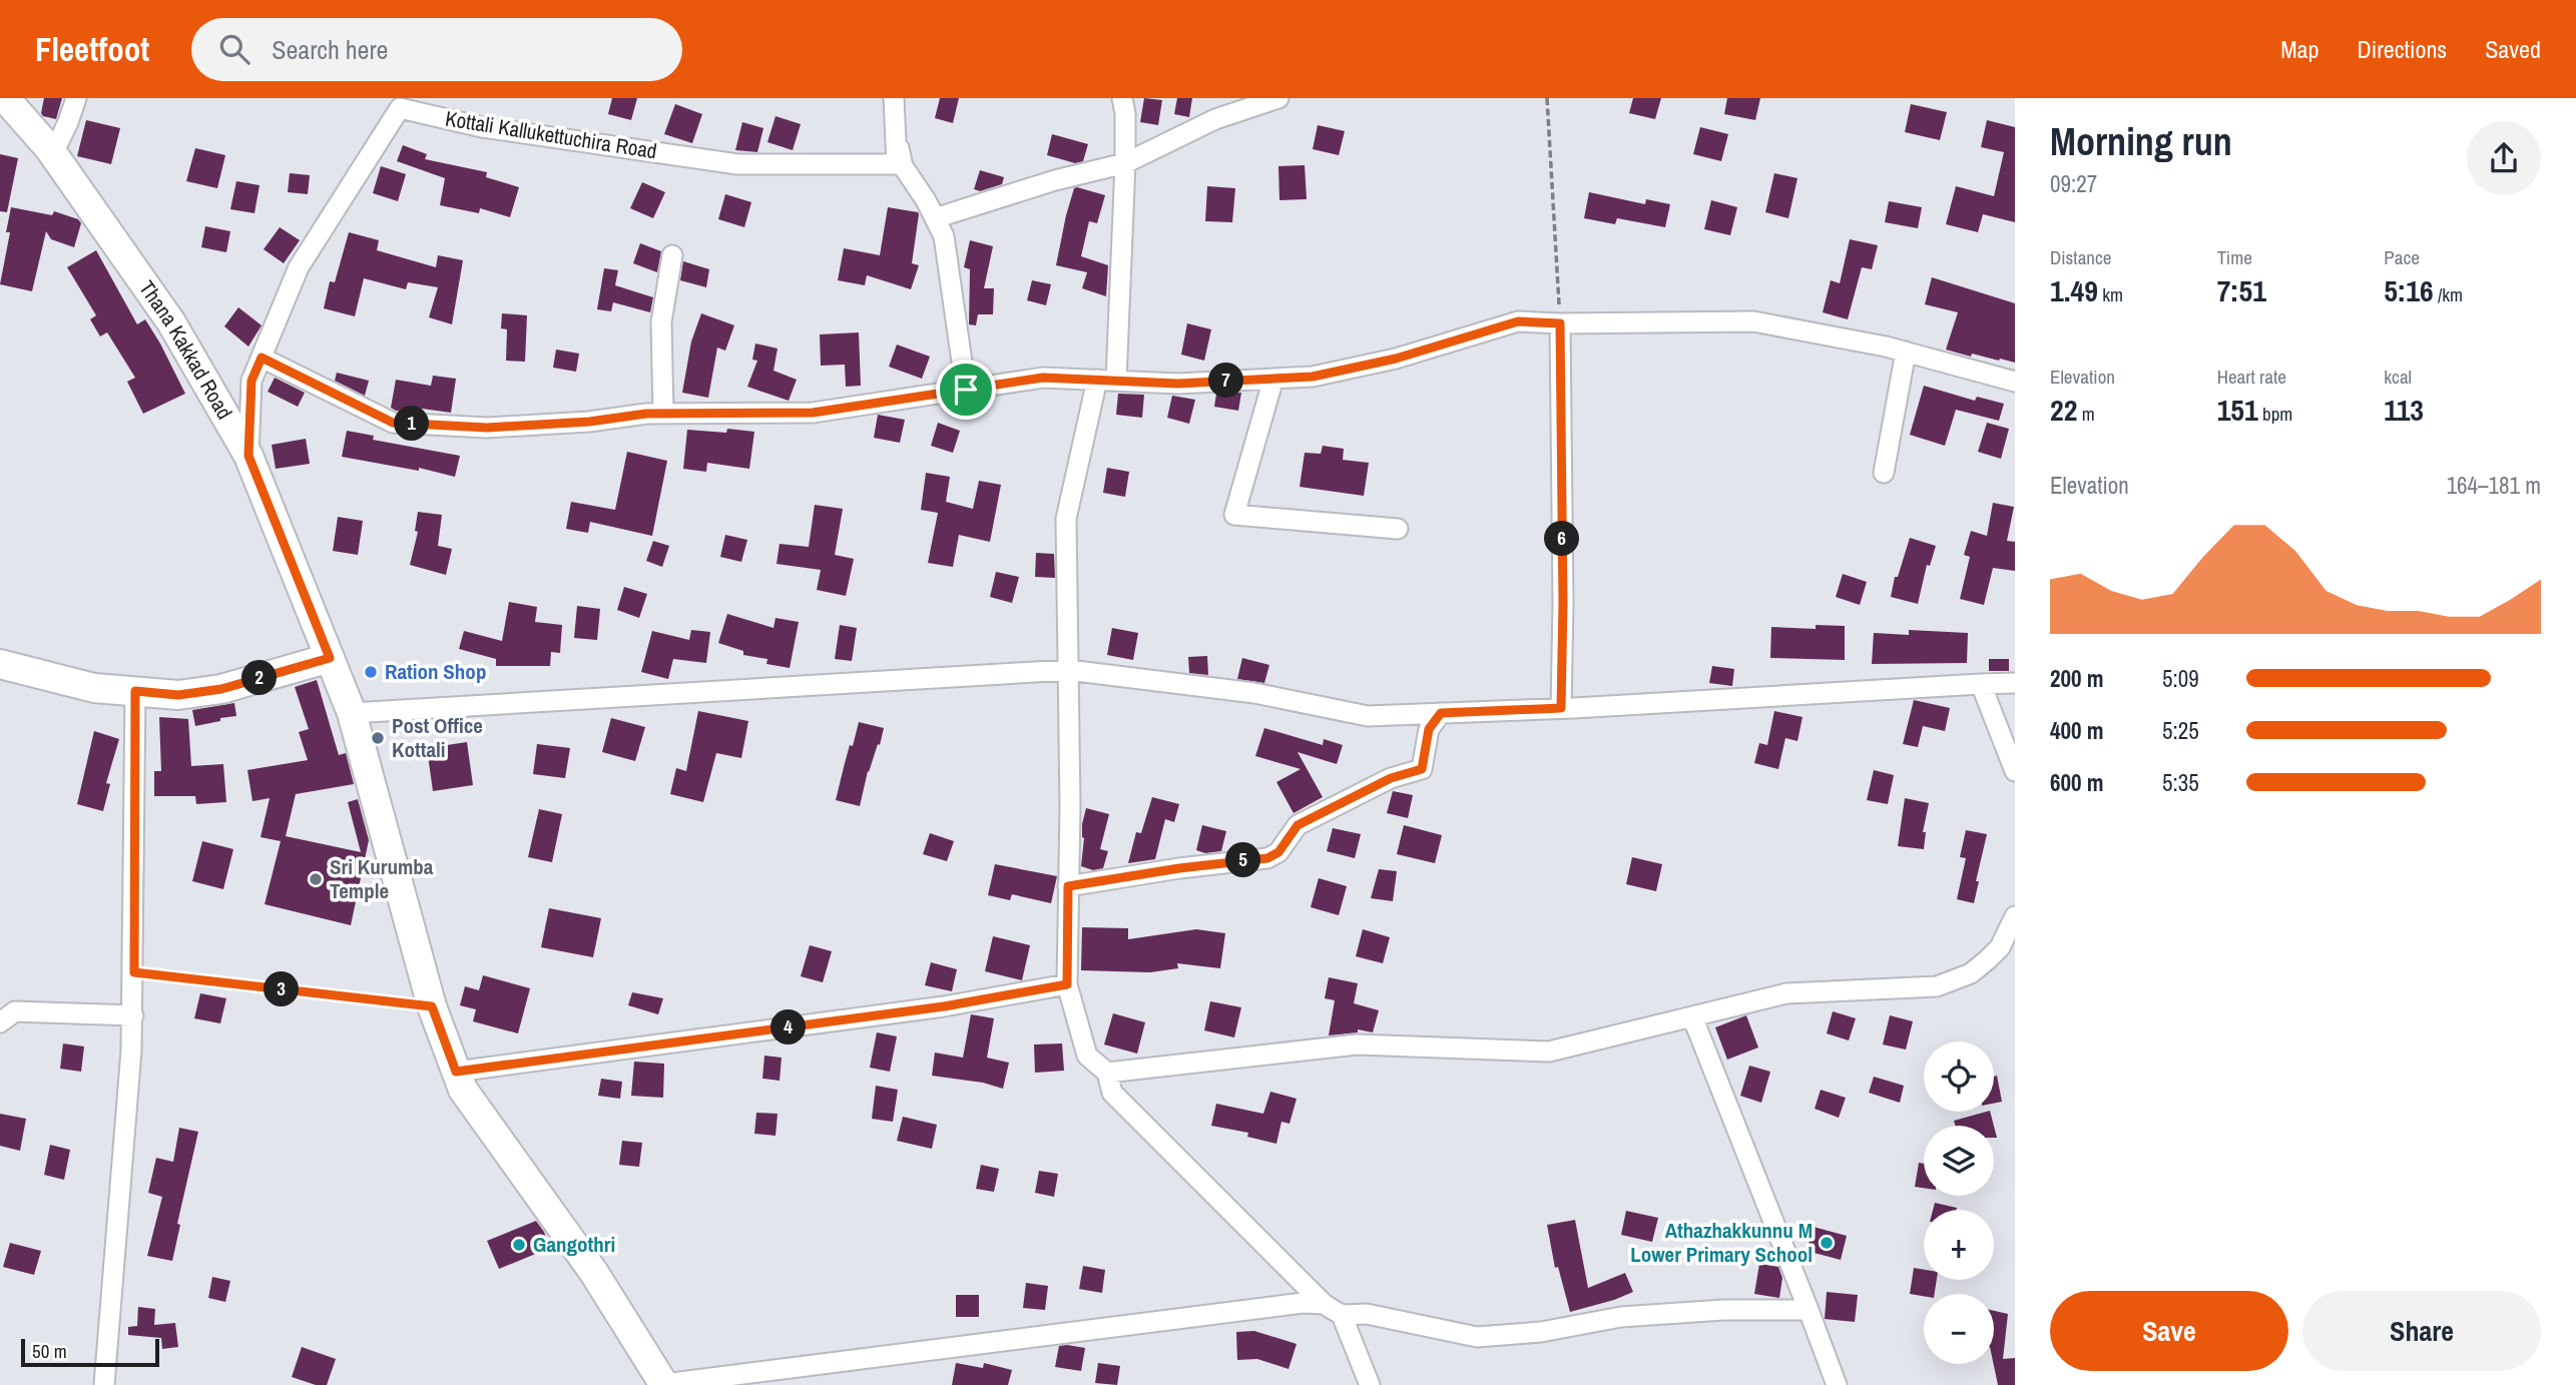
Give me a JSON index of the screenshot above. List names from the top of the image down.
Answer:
{
  "streets": {
    "main road": ["Thana Kakkad Road"],
    "street": ["Kottali Kallukettuchira Road"]
  },
  "crossings": [
    ["Kottali Kallukettuchira Road", "Thana Kakkad Road"]
  ],
  "places": [
    "Ration Shop",
    "Post Office Kottali",
    "Sri Kurumba Temple",
    "Athazhakkunnu M Lower Primary School",
    "Gangothri"
  ],
  "scale_bar": "50 m",
  "page": {
    "header": "Fleetfoot",
    "search": "Search here",
    "nav": ["Map", "Directions", "Saved"],
    "heading": ["Morning run", "09:27"],
    "stats": [
      ["Distance", "1.49 km"],
      ["Time", "7:51"],
      ["Pace", "5:16 /km"],
      ["Elevation", "22 m"],
      ["Heart rate", "151 bpm"],
      ["kcal", "113"]
    ],
    "pins": [
      "7",
      "1",
      "6",
      "2",
      "5",
      "3",
      "4"
    ],
    "chart": ["Elevation", "164–181 m"],
    "list": [
      {
        "name": "200 m",
        "note": "5:09"
      },
      {
        "name": "400 m",
        "note": "5:25"
      },
      {
        "name": "600 m",
        "note": "5:35"
      }
    ],
    "map_buttons": ["+", "−"],
    "buttons": ["Save", "Share"],
    "scale": "50 m"
  }
}
